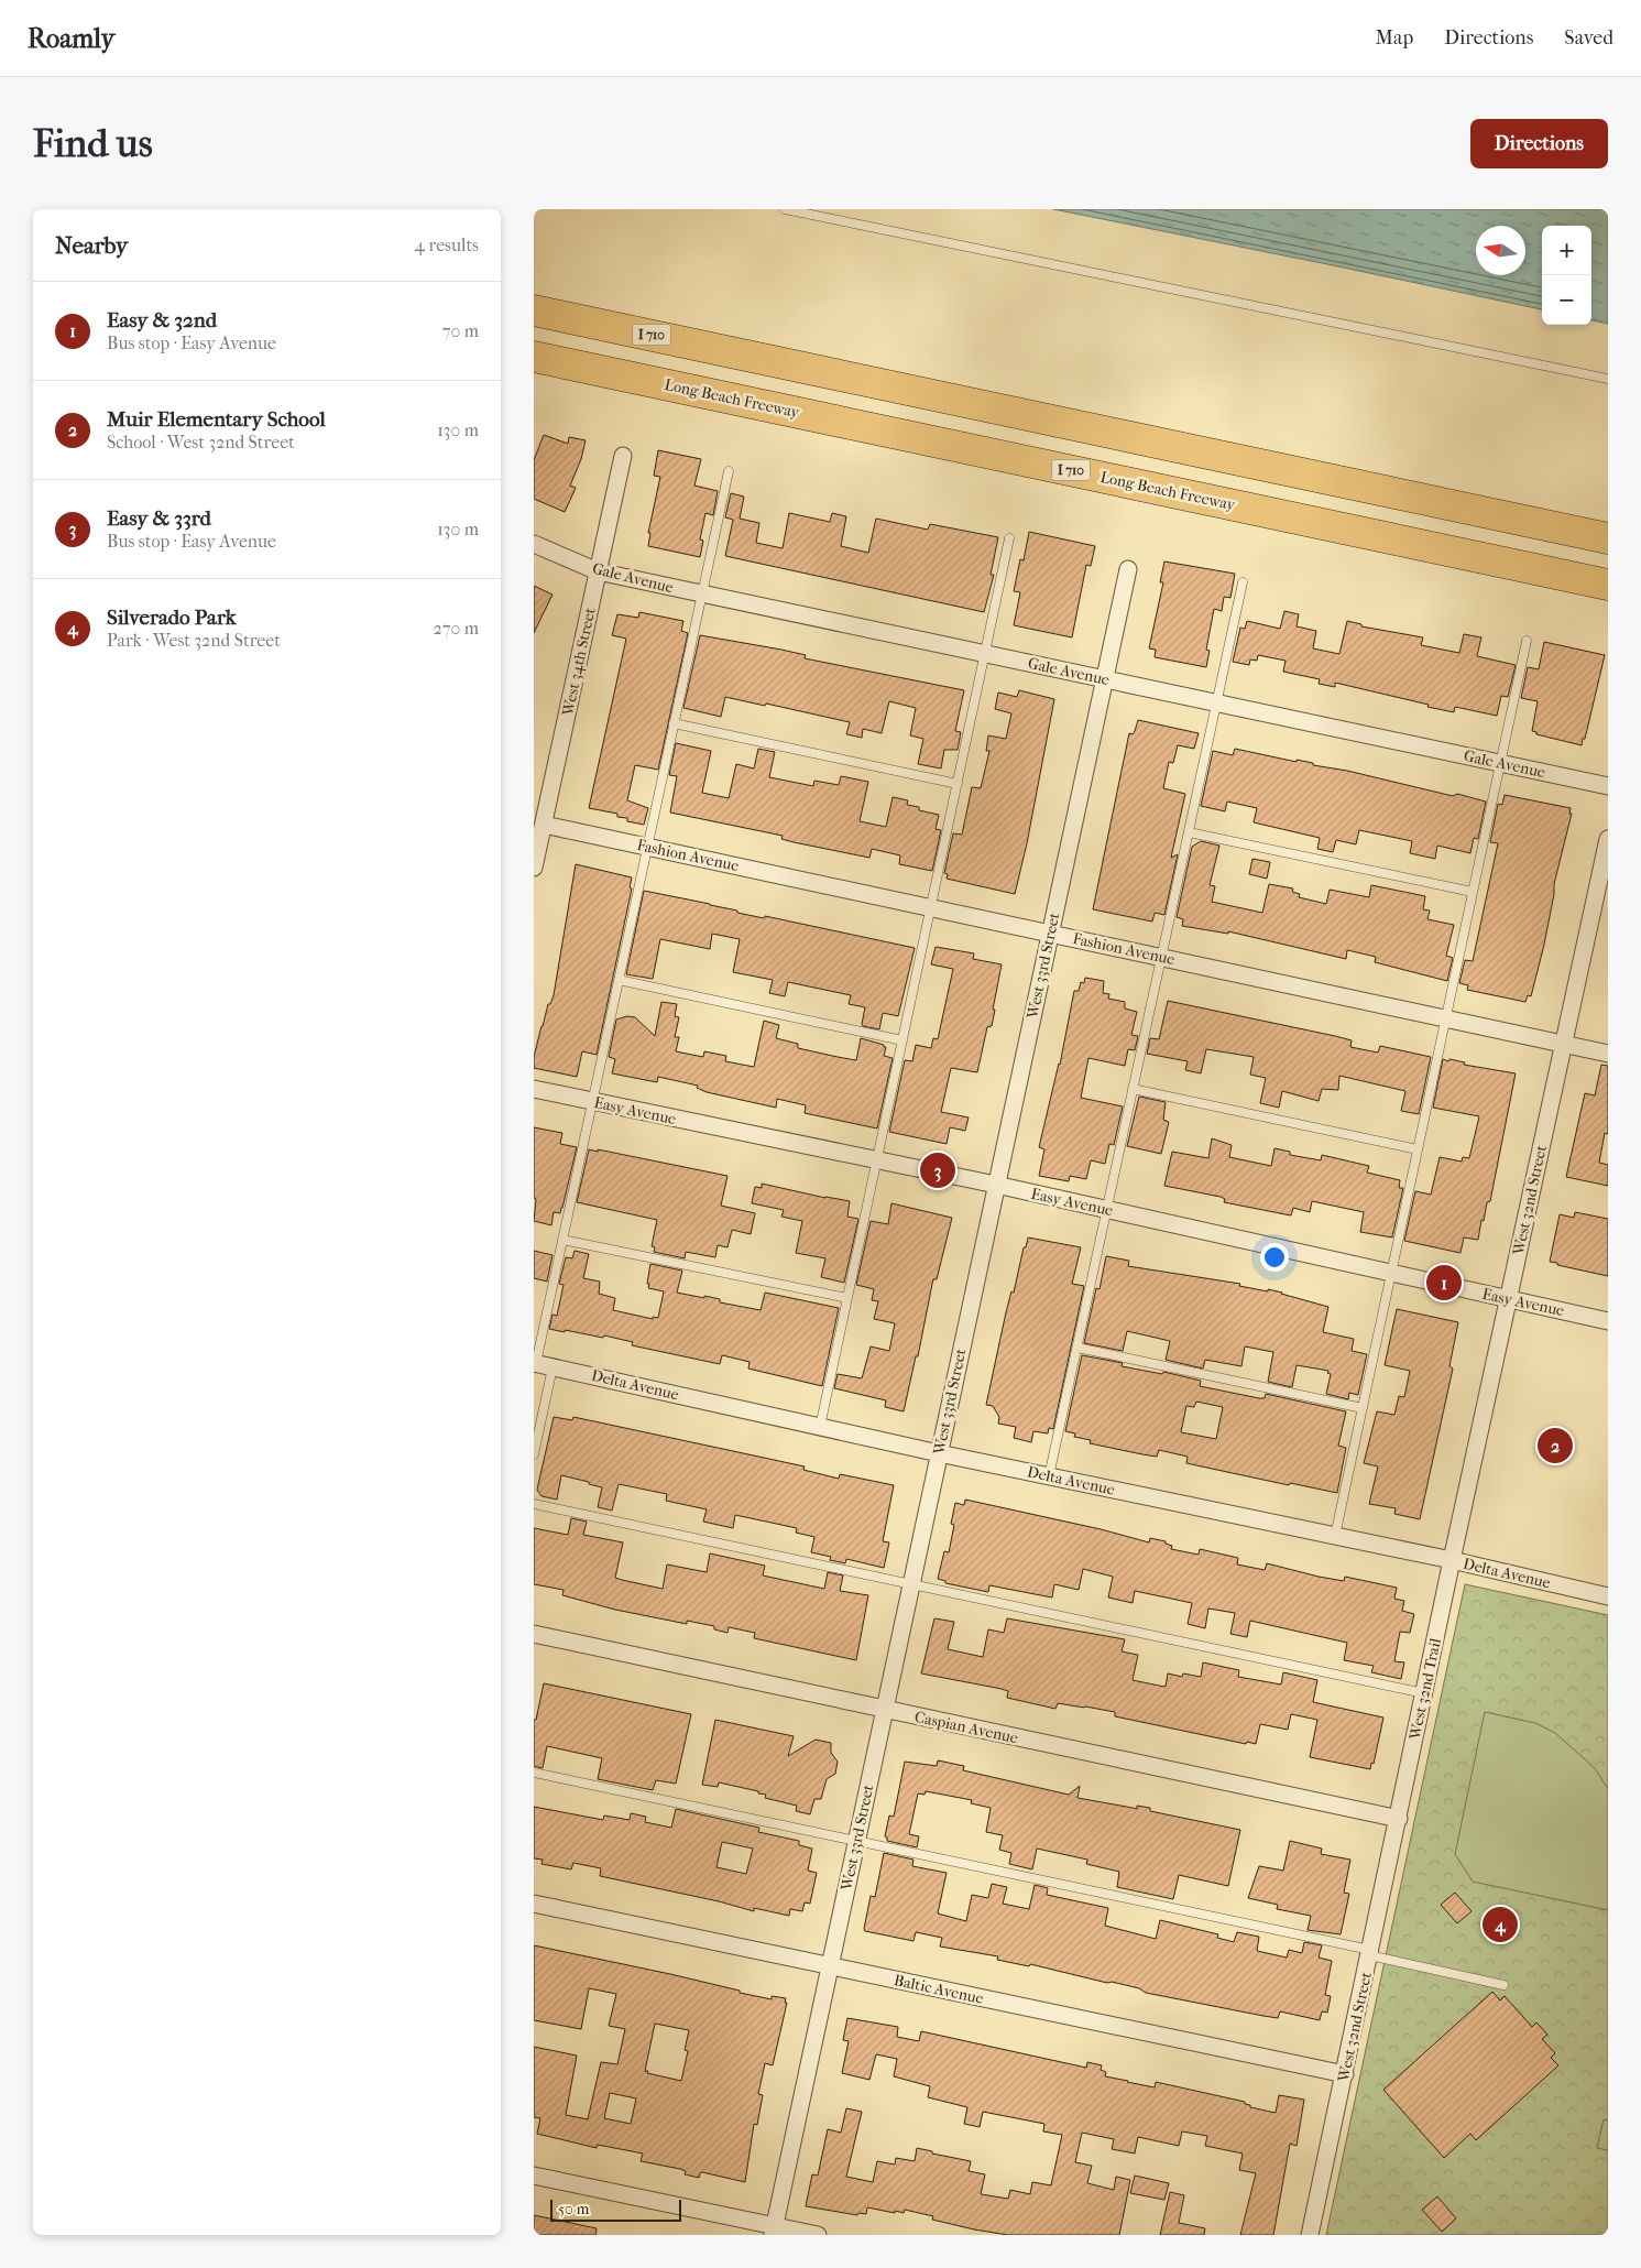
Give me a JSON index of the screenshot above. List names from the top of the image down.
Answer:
{
  "streets": {
    "highway": ["I 710", "Long Beach Freeway"],
    "street": [
      "Gale Avenue",
      "West 34th Street",
      "Fashion Avenue",
      "West 33rd Street",
      "Easy Avenue",
      "West 32nd Street",
      "Delta Avenue",
      "West 32nd Trail",
      "Caspian Avenue",
      "Baltic Avenue"
    ]
  },
  "crossings": [
    ["Gale Avenue", "West 34th Street"],
    ["Gale Avenue", "West 33rd Street"],
    ["West 34th Street", "Fashion Avenue"],
    ["Fashion Avenue", "West 33rd Street"],
    ["Fashion Avenue", "West 32nd Street"],
    ["West 33rd Street", "Easy Avenue"],
    ["West 33rd Street", "Delta Avenue"],
    ["West 33rd Street", "Caspian Avenue"],
    ["West 33rd Street", "Baltic Avenue"],
    ["Easy Avenue", "West 32nd Street"],
    ["West 32nd Street", "Delta Avenue"],
    ["West 32nd Street", "West 32nd Trail"],
    ["West 32nd Street", "Caspian Avenue"],
    ["West 32nd Street", "Baltic Avenue"],
    ["Delta Avenue", "West 32nd Trail"],
    ["West 32nd Trail", "Caspian Avenue"]
  ],
  "scale_bar": "50 m",
  "north": "left",
  "page": {
    "header": "Roamly",
    "nav": ["Map", "Directions", "Saved"],
    "buttons": "Directions",
    "title": "Find us",
    "heading": ["Nearby", "4 results"],
    "map_buttons": ["+", "−"],
    "list": [
      {
        "mark": "1",
        "name": "Easy & 32nd",
        "note": "Bus stop · Easy Avenue",
        "value": "70 m"
      },
      {
        "mark": "2",
        "name": "Muir Elementary School",
        "note": "School · West 32nd Street",
        "value": "130 m"
      },
      {
        "mark": "3",
        "name": "Easy & 33rd",
        "note": "Bus stop · Easy Avenue",
        "value": "130 m"
      },
      {
        "mark": "4",
        "name": "Silverado Park",
        "note": "Park · West 32nd Street",
        "value": "270 m"
      }
    ],
    "pins": [
      "3",
      "1",
      "2",
      "4"
    ],
    "scale": "50 m"
  }
}
